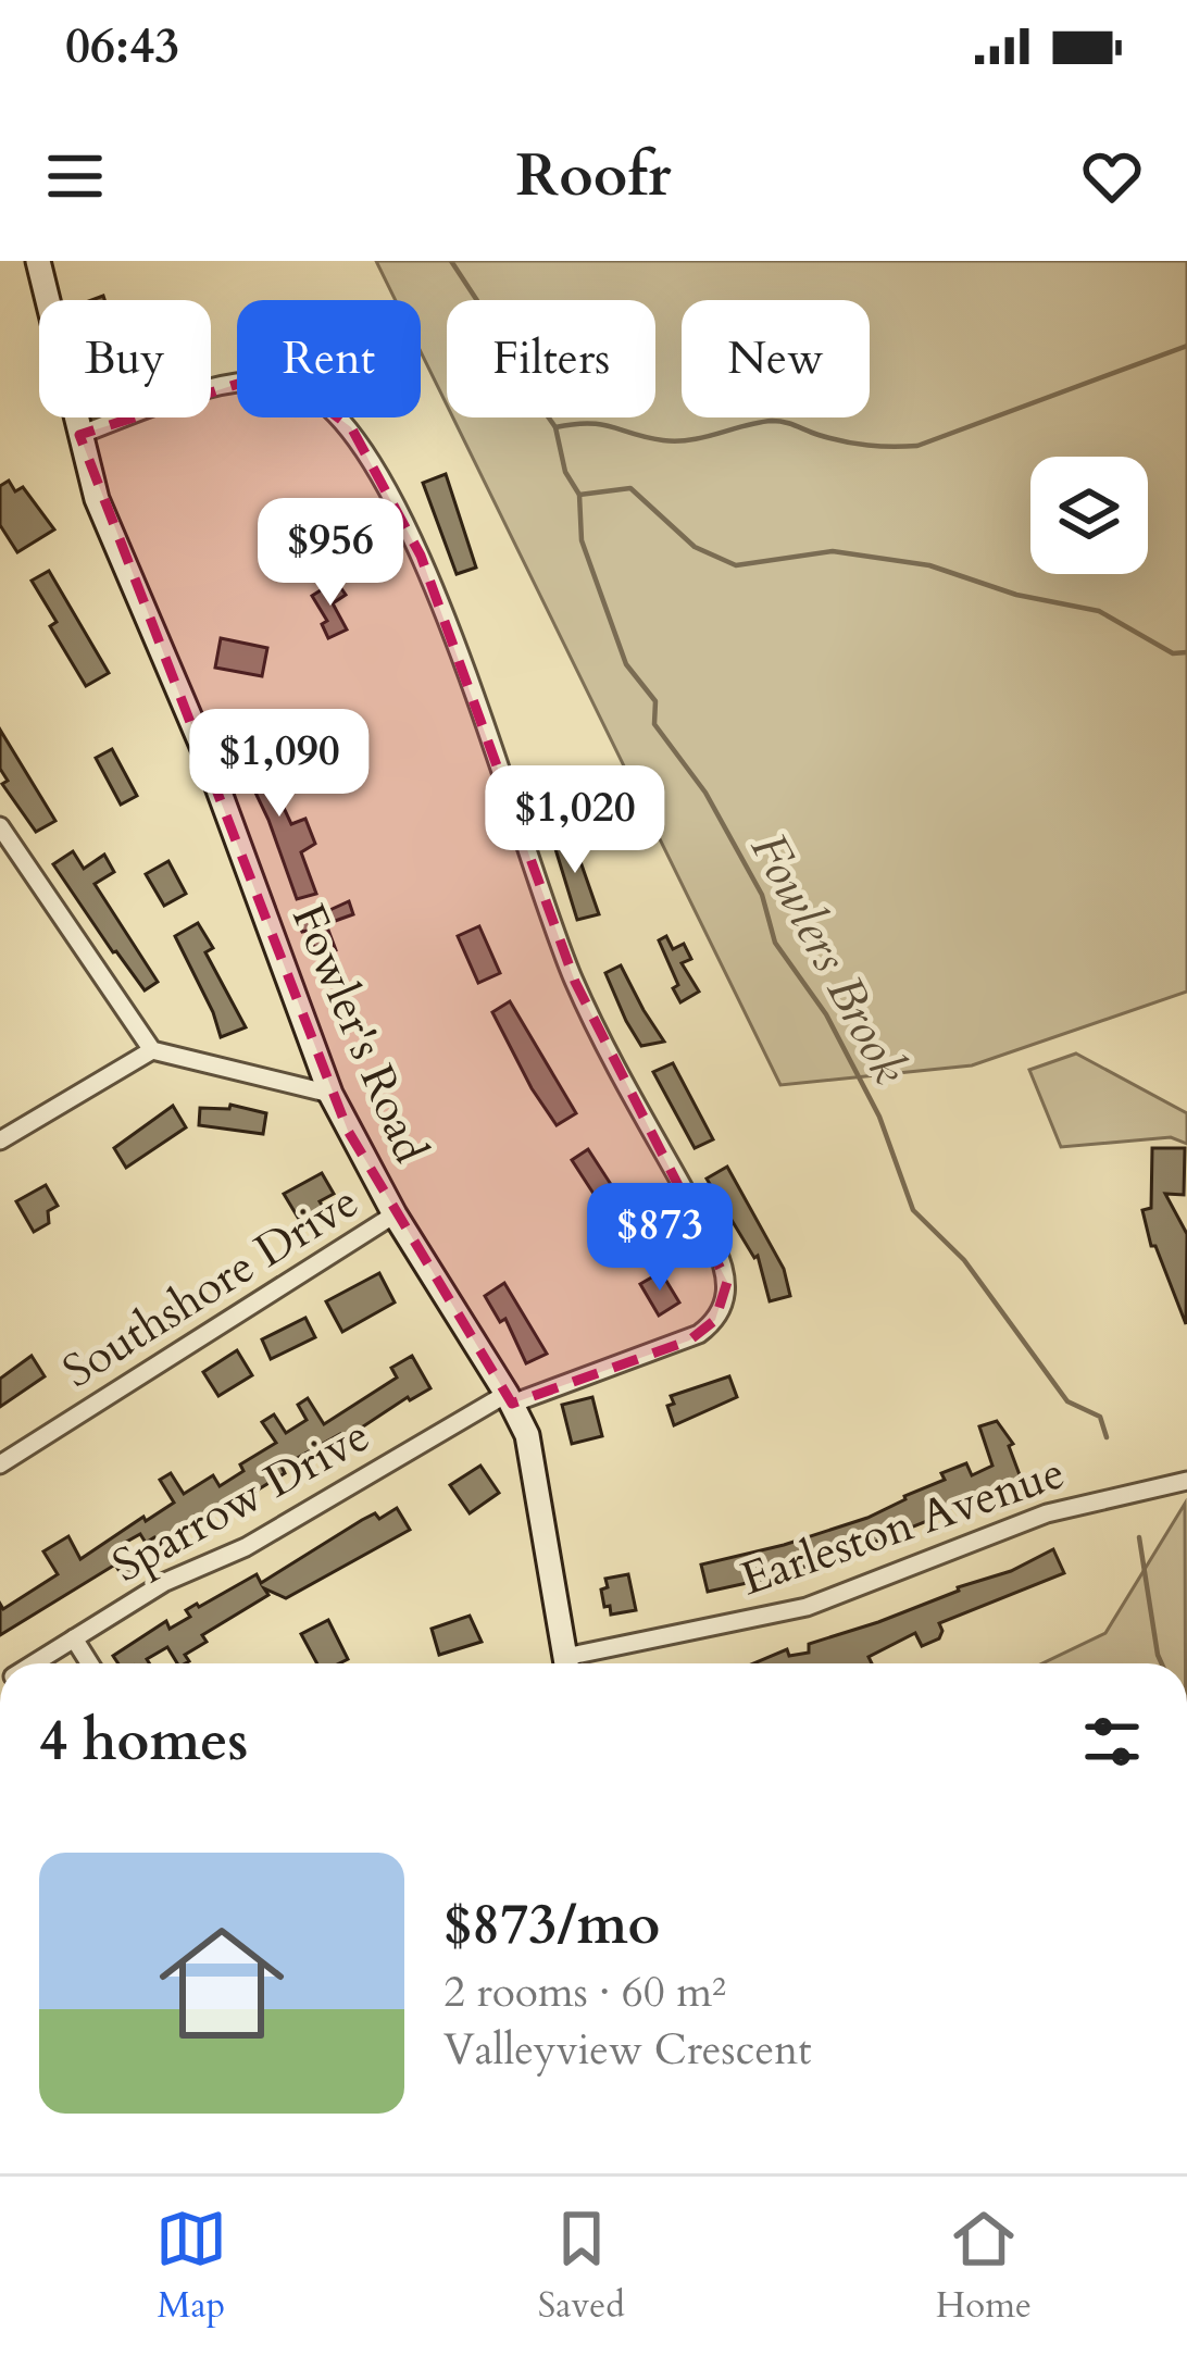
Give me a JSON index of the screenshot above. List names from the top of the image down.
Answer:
{
  "streets": {
    "street": [
      "Fowler's Road",
      "Southshore Drive",
      "Sparrow Drive",
      "Earleston Avenue"
    ]
  },
  "crossings": [
    ["Fowler's Road", "Southshore Drive"],
    ["Fowler's Road", "Sparrow Drive"]
  ],
  "water": ["Fowlers Brook"],
  "page": {
    "status": "06:43",
    "header": "Roofr",
    "chip": [
      "Buy",
      "Rent",
      "Filters",
      "New"
    ],
    "price": [
      "$956",
      "$1,090",
      "$1,020",
      "$873"
    ],
    "heading": "4 homes",
    "list": [
      {
        "name": "$873/mo",
        "note": "2 rooms · 60 m² · Valleyview Crescent"
      }
    ],
    "tabs": ["Map", "Saved", "Home"]
  }
}
